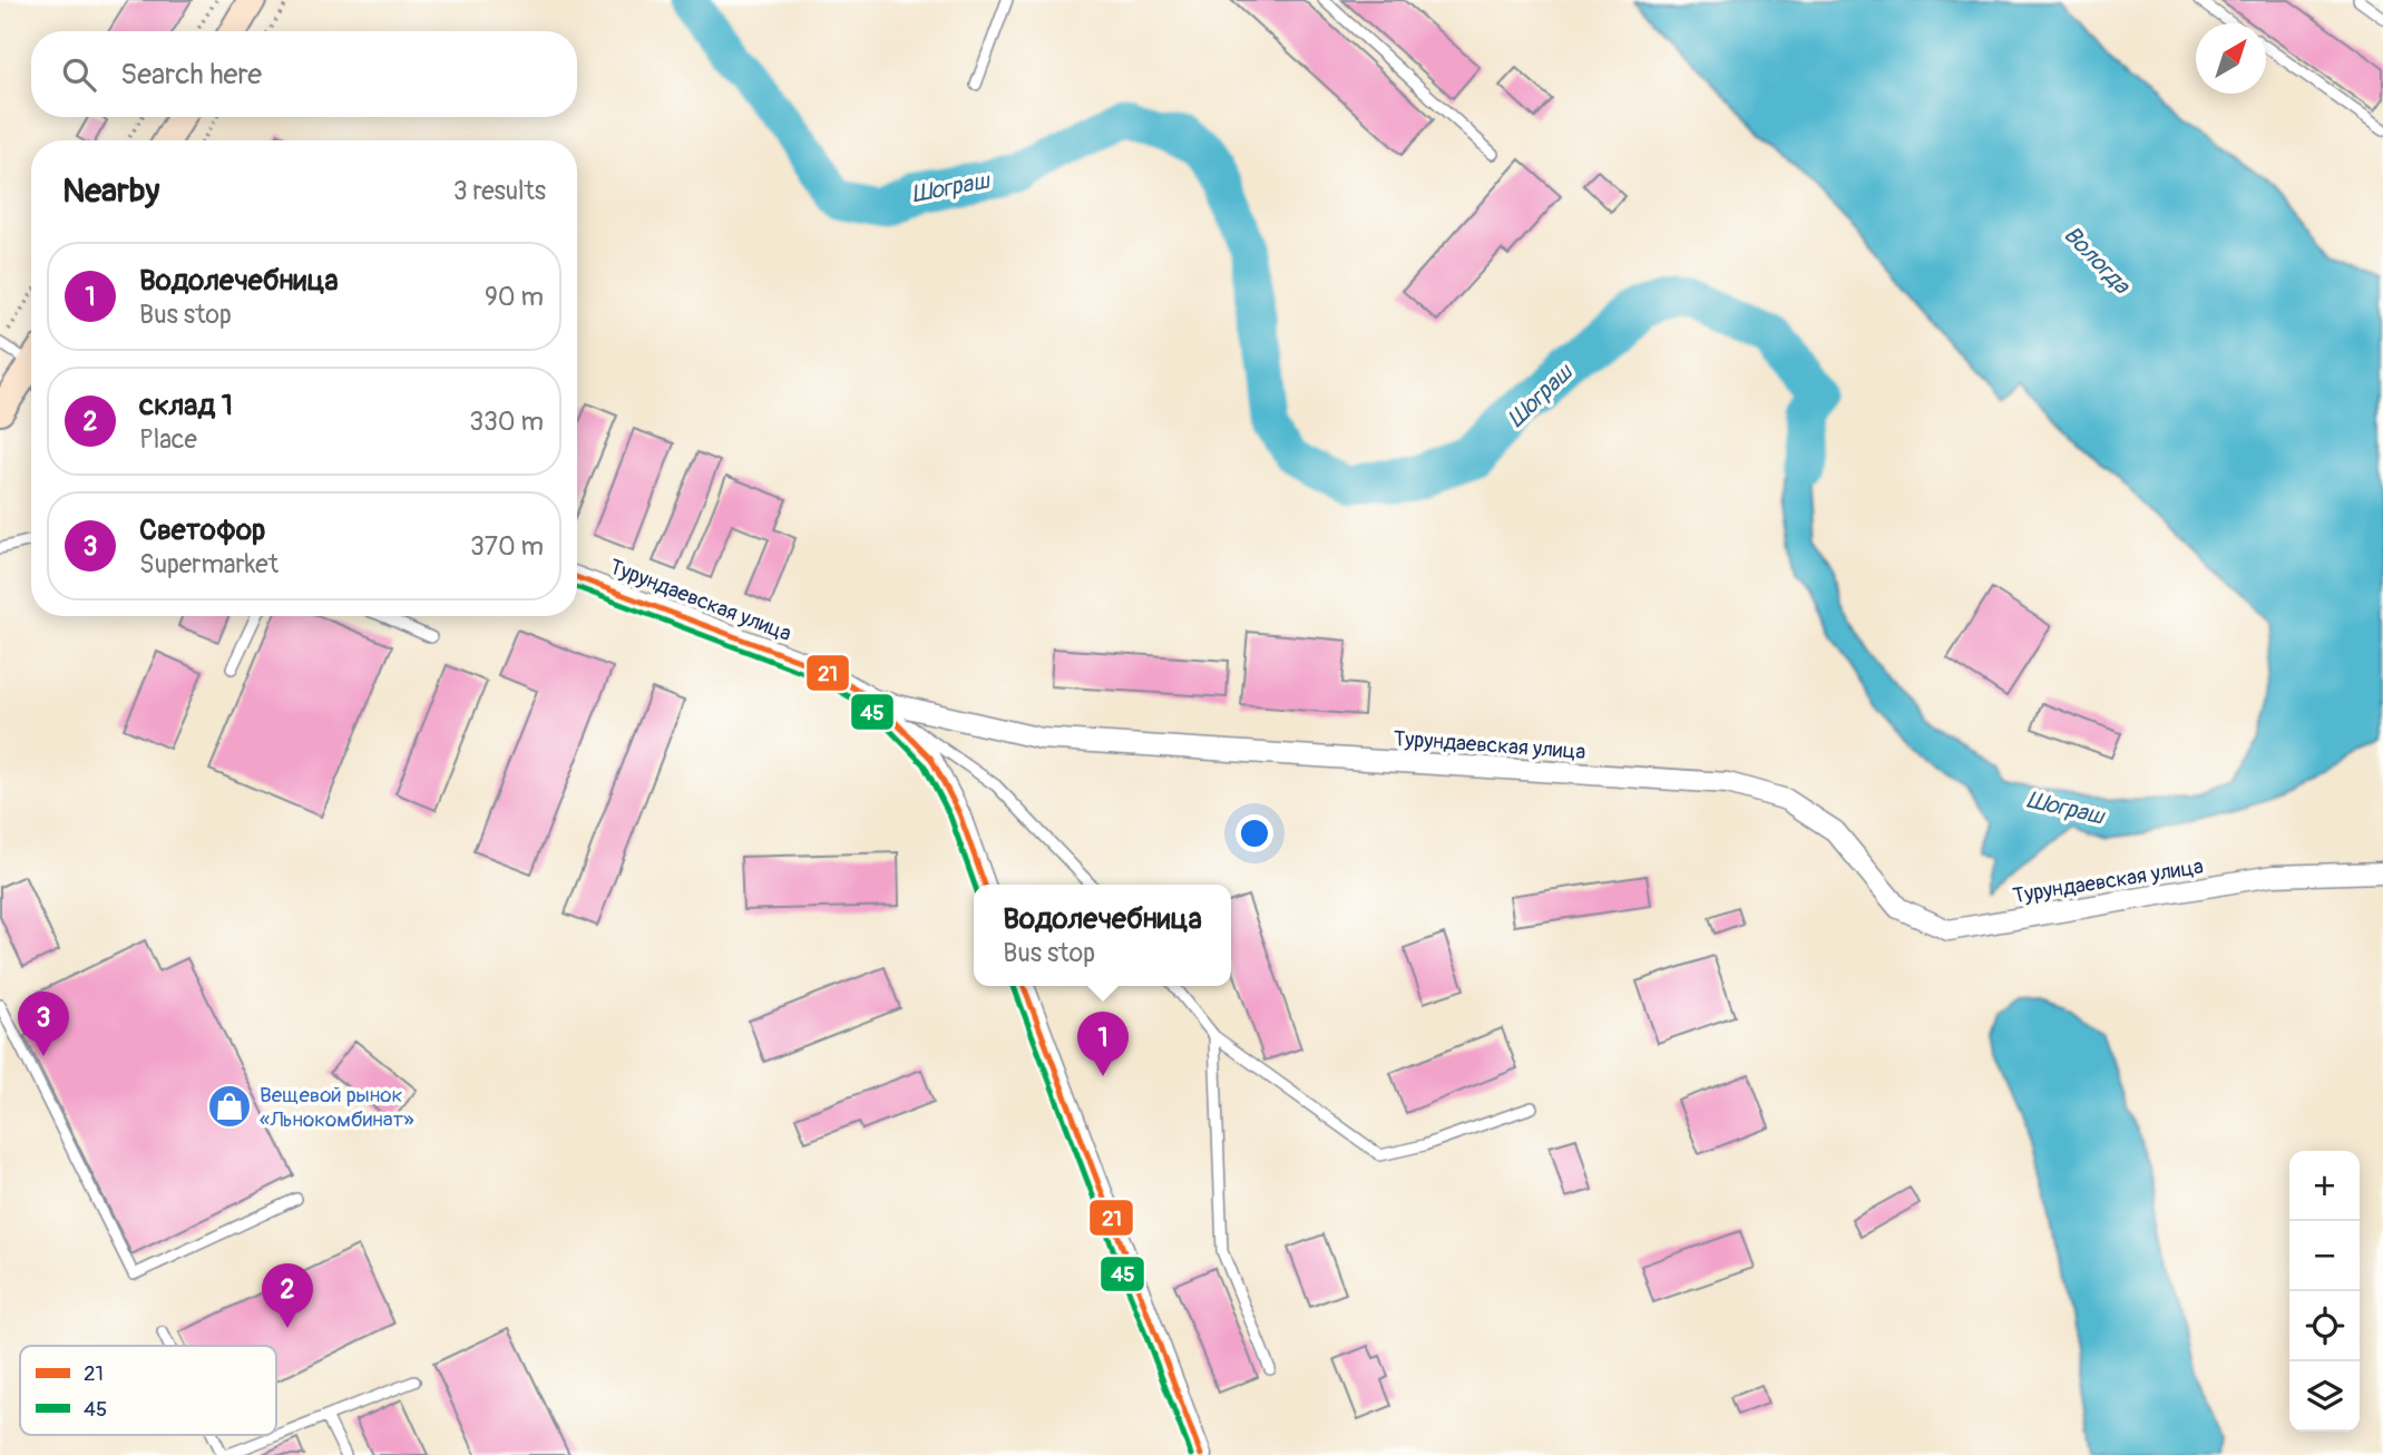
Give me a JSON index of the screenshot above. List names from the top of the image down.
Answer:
{
  "streets": {
    "street": ["Турундаевская улица"]
  },
  "water": ["Шограш", "Вологда"],
  "places": {
    "shop": ["Вещевой рынок «Льнокомбинат»"]
  },
  "lines": ["transit line 21", "transit line 45"],
  "legend": ["21", "45"],
  "north": "top right",
  "page": {
    "search": "Search here",
    "heading": ["Nearby", "3 results"],
    "list": [
      {
        "mark": "1",
        "name": "Водолечебница",
        "note": "Bus stop",
        "value": "90 m"
      },
      {
        "mark": "2",
        "name": "склад 1",
        "note": "Place",
        "value": "330 m"
      },
      {
        "mark": "3",
        "name": "Светофор",
        "note": "Supermarket",
        "value": "370 m"
      }
    ],
    "popup": ["Водолечебница", "Bus stop"],
    "pins": ["3", "1", "2"],
    "map_buttons": ["+", "−"]
  }
}
